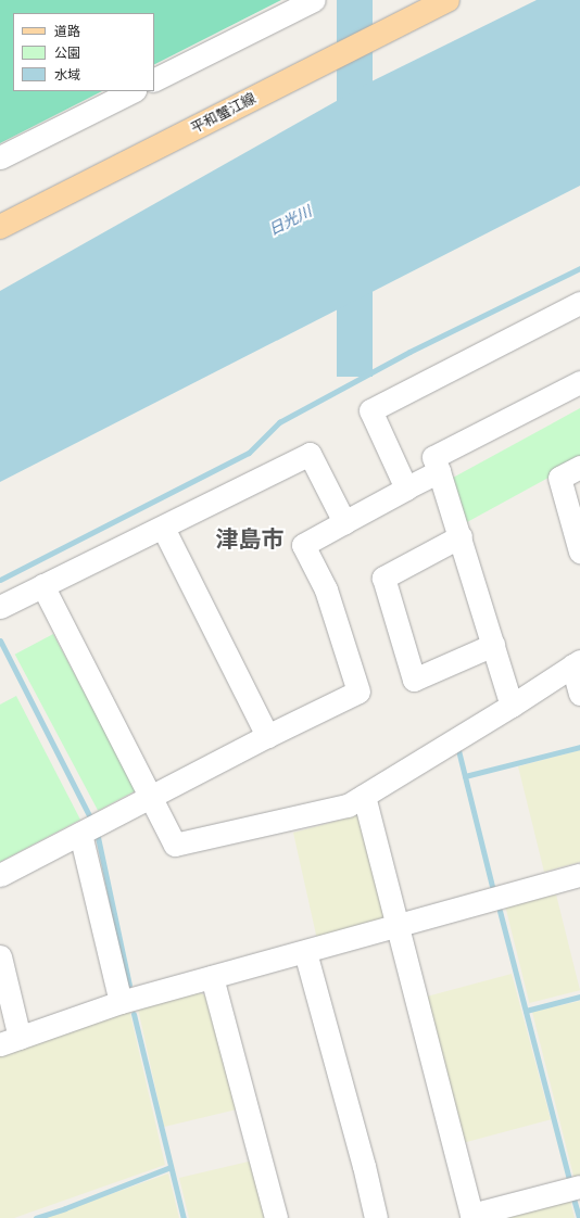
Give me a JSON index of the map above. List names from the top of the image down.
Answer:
{
  "streets": {
    "main road": ["平和蟹江線"]
  },
  "districts": ["津島市"],
  "water": ["日光川"],
  "legend": ["道路", "公園", "水域"]
}
